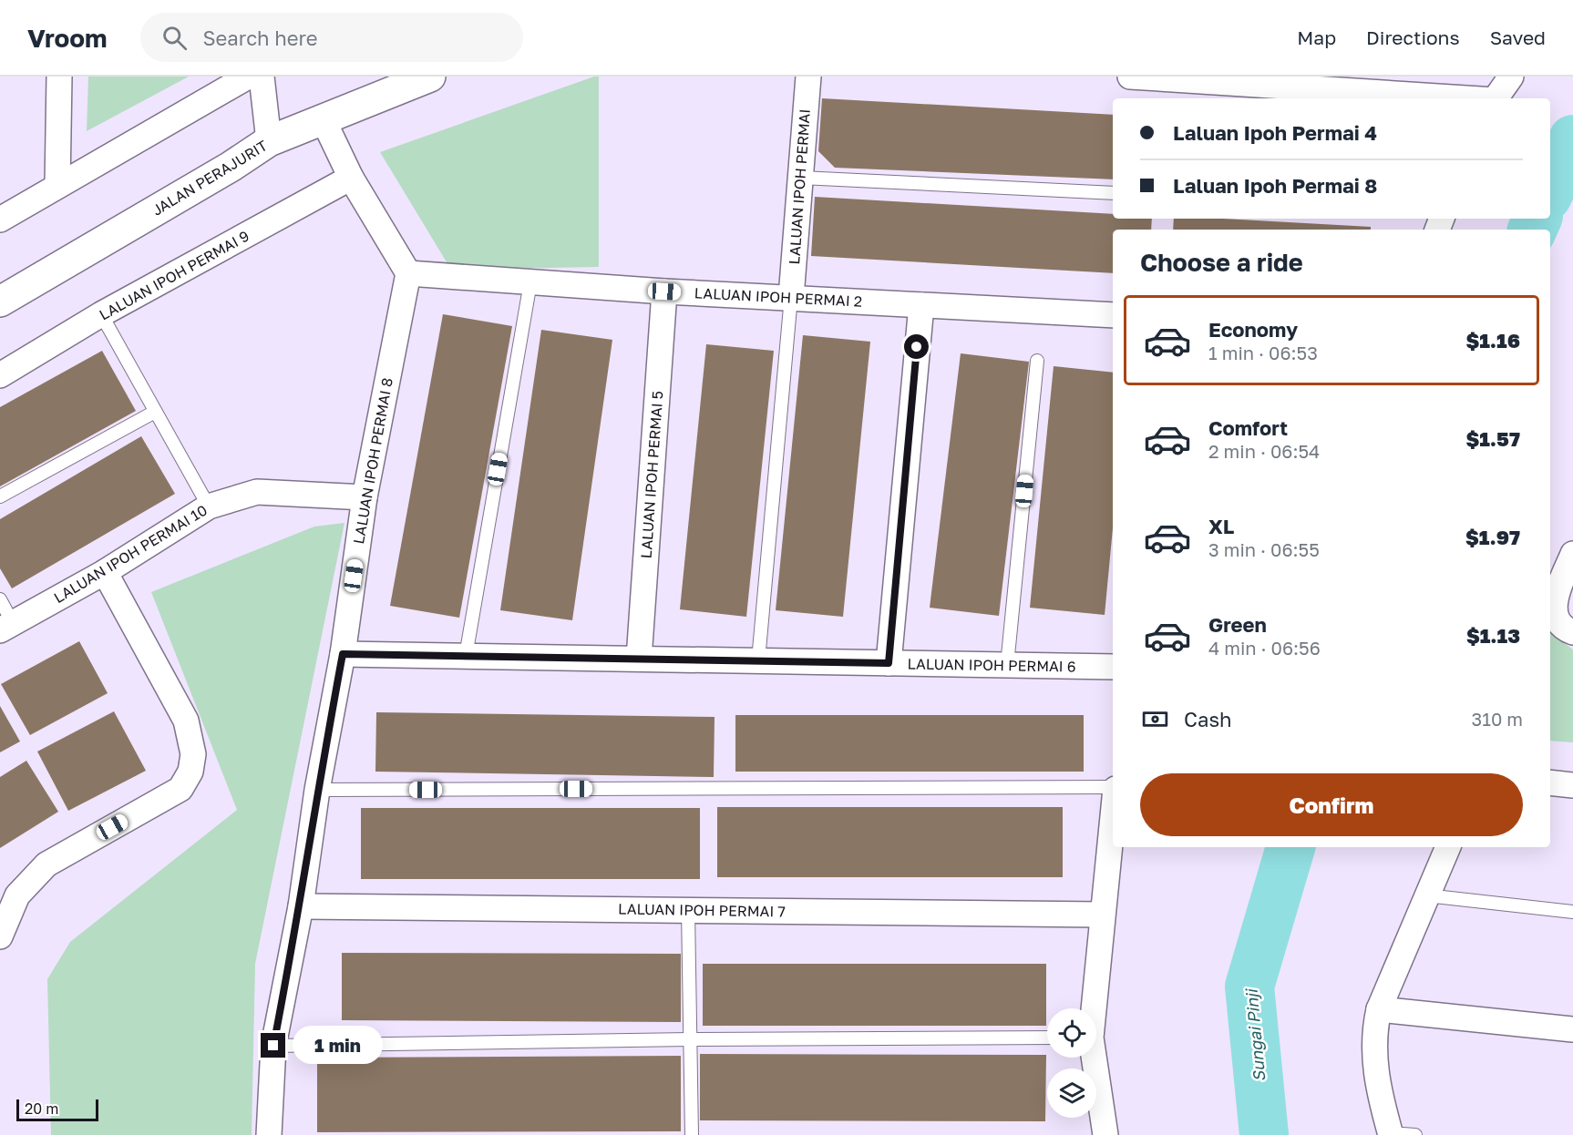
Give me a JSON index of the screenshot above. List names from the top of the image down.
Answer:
{
  "streets": {
    "street": [
      "JALAN PERAJURIT",
      "LALUAN IPOH PERMAI",
      "LALUAN IPOH PERMAI 9",
      "LALUAN IPOH PERMAI 2",
      "LALUAN IPOH PERMAI 8",
      "LALUAN IPOH PERMAI 5",
      "LALUAN IPOH PERMAI 10",
      "LALUAN IPOH PERMAI 6",
      "LALUAN IPOH PERMAI 7"
    ]
  },
  "crossings": [
    ["LALUAN IPOH PERMAI", "LALUAN IPOH PERMAI 2"],
    ["LALUAN IPOH PERMAI 2", "LALUAN IPOH PERMAI 8"],
    ["LALUAN IPOH PERMAI 2", "LALUAN IPOH PERMAI 5"],
    ["LALUAN IPOH PERMAI 8", "LALUAN IPOH PERMAI 10"],
    ["LALUAN IPOH PERMAI 8", "LALUAN IPOH PERMAI 6"],
    ["LALUAN IPOH PERMAI 8", "LALUAN IPOH PERMAI 7"],
    ["LALUAN IPOH PERMAI 5", "LALUAN IPOH PERMAI 6"]
  ],
  "water": ["Sungai Pinji"],
  "scale_bar": "20 m",
  "page": {
    "header": "Vroom",
    "search": "Search here",
    "nav": ["Map", "Directions", "Saved"],
    "banner": ["Laluan Ipoh Permai 4", "Laluan Ipoh Permai 8"],
    "heading": "Choose a ride",
    "list": [
      {
        "name": "Economy",
        "note": "1 min · 06:53",
        "value": "$1.16"
      },
      {
        "name": "Comfort",
        "note": "2 min · 06:54",
        "value": "$1.57"
      },
      {
        "name": "XL",
        "note": "3 min · 06:55",
        "value": "$1.97"
      },
      {
        "name": "Green",
        "note": "4 min · 06:56",
        "value": "$1.13"
      }
    ],
    "pay": ["Cash", "310 m"],
    "buttons": "Confirm",
    "bubble": "1 min",
    "scale": "20 m"
  }
}
